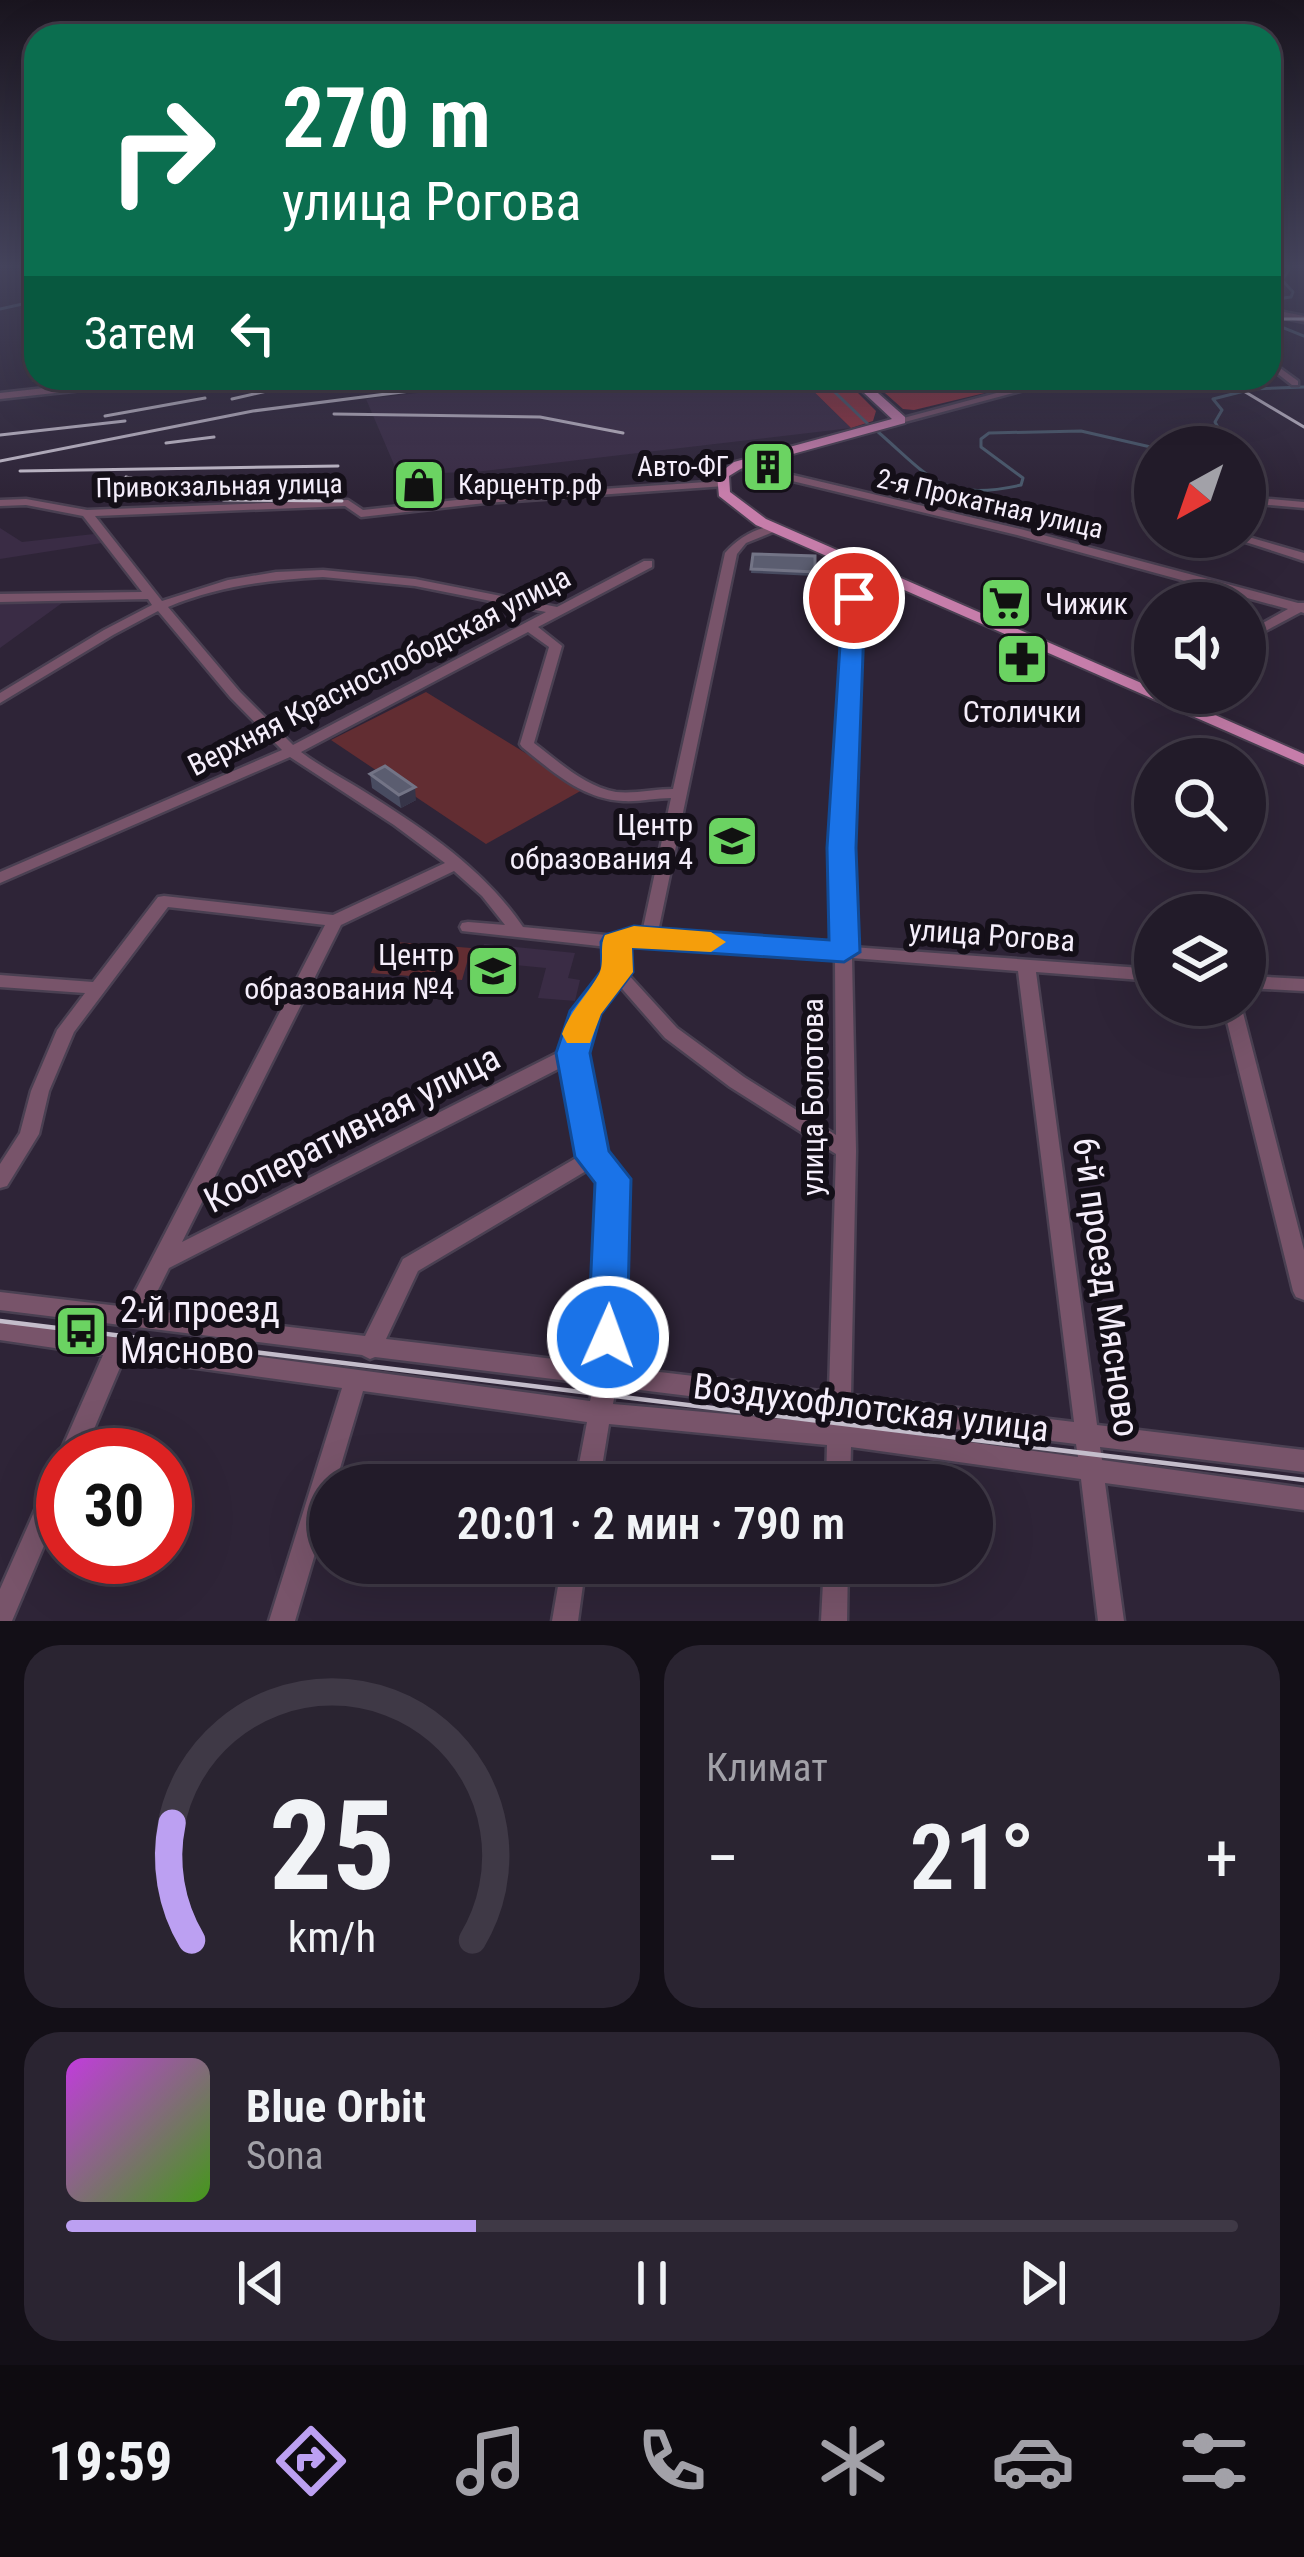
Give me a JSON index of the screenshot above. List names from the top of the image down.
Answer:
{
  "streets": {
    "street": [
      "Привокзальная улица",
      "2-я Прокатная улица",
      "Верхняя Краснослободская улица",
      "улица Рогова",
      "улица Болотова",
      "Кооперативная улица",
      "6-й проезд Мясново",
      "Воздухофлотская улица"
    ]
  },
  "crossings": [
    ["улица Рогова", "улица Болотова"],
    ["улица Рогова", "6-й проезд Мясново"],
    ["улица Болотова", "Воздухофлотская улица"],
    ["6-й проезд Мясново", "Воздухофлотская улица"]
  ],
  "places": {
    "building": ["Авто-ФГ"],
    "shop": ["Карцентр.рф"],
    "supermarket": ["Чижик"],
    "pharmacy": ["Столички"],
    "school or university": ["Центр образования 4", "Центр образования №4"],
    "bus stop": ["2-й проезд Мясново"]
  },
  "north": "bottom left",
  "page": {
    "turn": ["270 m", "улица Рогова"],
    "then": "Затем",
    "limit": "30",
    "trip": "20:01 · 2 мин · 790 m",
    "tile": "Климат",
    "heat": ["−", "21°", "+"],
    "song": ["Blue Orbit", "Sona"],
    "tabs": "19:59",
    "gauge": ["25", "km/h"]
  }
}
